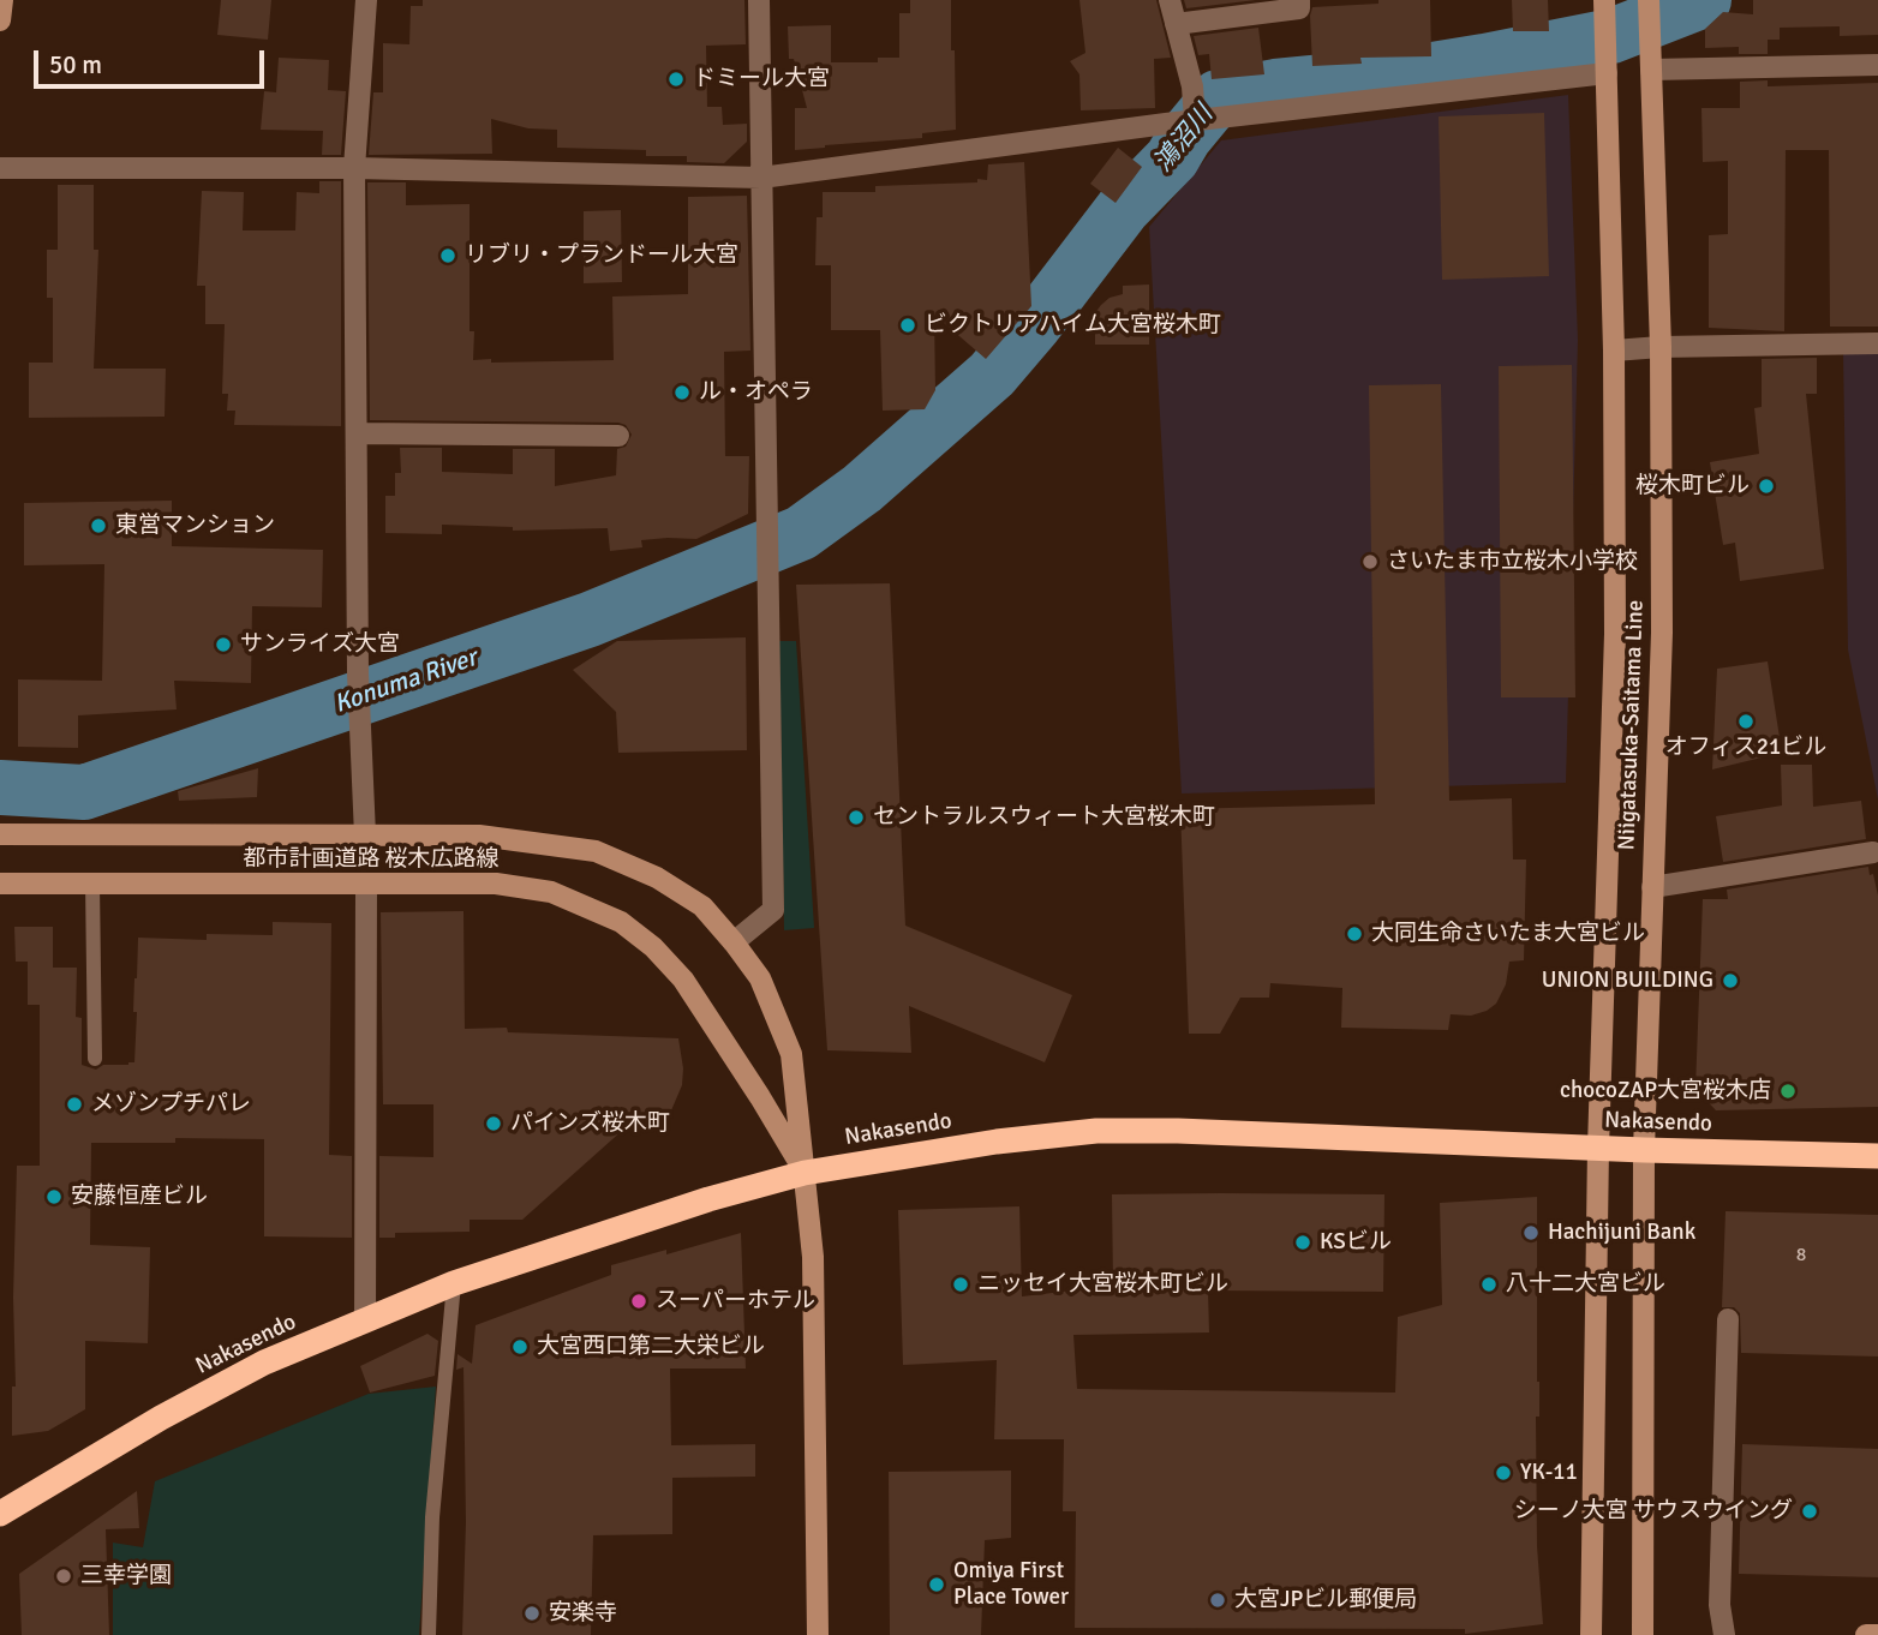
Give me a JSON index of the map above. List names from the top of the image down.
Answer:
{
  "streets": {
    "highway": ["Nakasendo"],
    "street": ["Niigatasuka-Saitama Line", "都市計画道路 桜木広路線"]
  },
  "crossings": [
    ["Niigatasuka-Saitama Line", "Nakasendo"],
    ["都市計画道路 桜木広路線", "Nakasendo"]
  ],
  "water": ["鴻沼川", "Konuma River"],
  "places": [
    "ドミール大宮",
    "リブリ・プランドール大宮",
    "ビクトリアハイム大宮桜木町",
    "ル・オペラ",
    "桜木町ビル",
    "東営マンション",
    "さいたま市立桜木小学校",
    "サンライズ大宮",
    "オフィス21ビル",
    "セントラルスウィート大宮桜木町",
    "大同生命さいたま大宮ビル",
    "UNION BUILDING",
    "chocoZAP大宮桜木店",
    "メゾンプチパレ",
    "パインズ桜木町",
    "安藤恒産ビル",
    "Hachijuni Bank",
    "KSビル",
    "ニッセイ大宮桜木町ビル",
    "八十二大宮ビル",
    "スーパーホテル",
    "大宮西口第二大栄ビル",
    "YK-11",
    "シーノ大宮 サウスウイング",
    "三幸学園",
    "Omiya First Place Tower",
    "大宮JPビル郵便局",
    "安楽寺"
  ],
  "house_numbers": ["8"],
  "scale_bar": "50 m"
}
